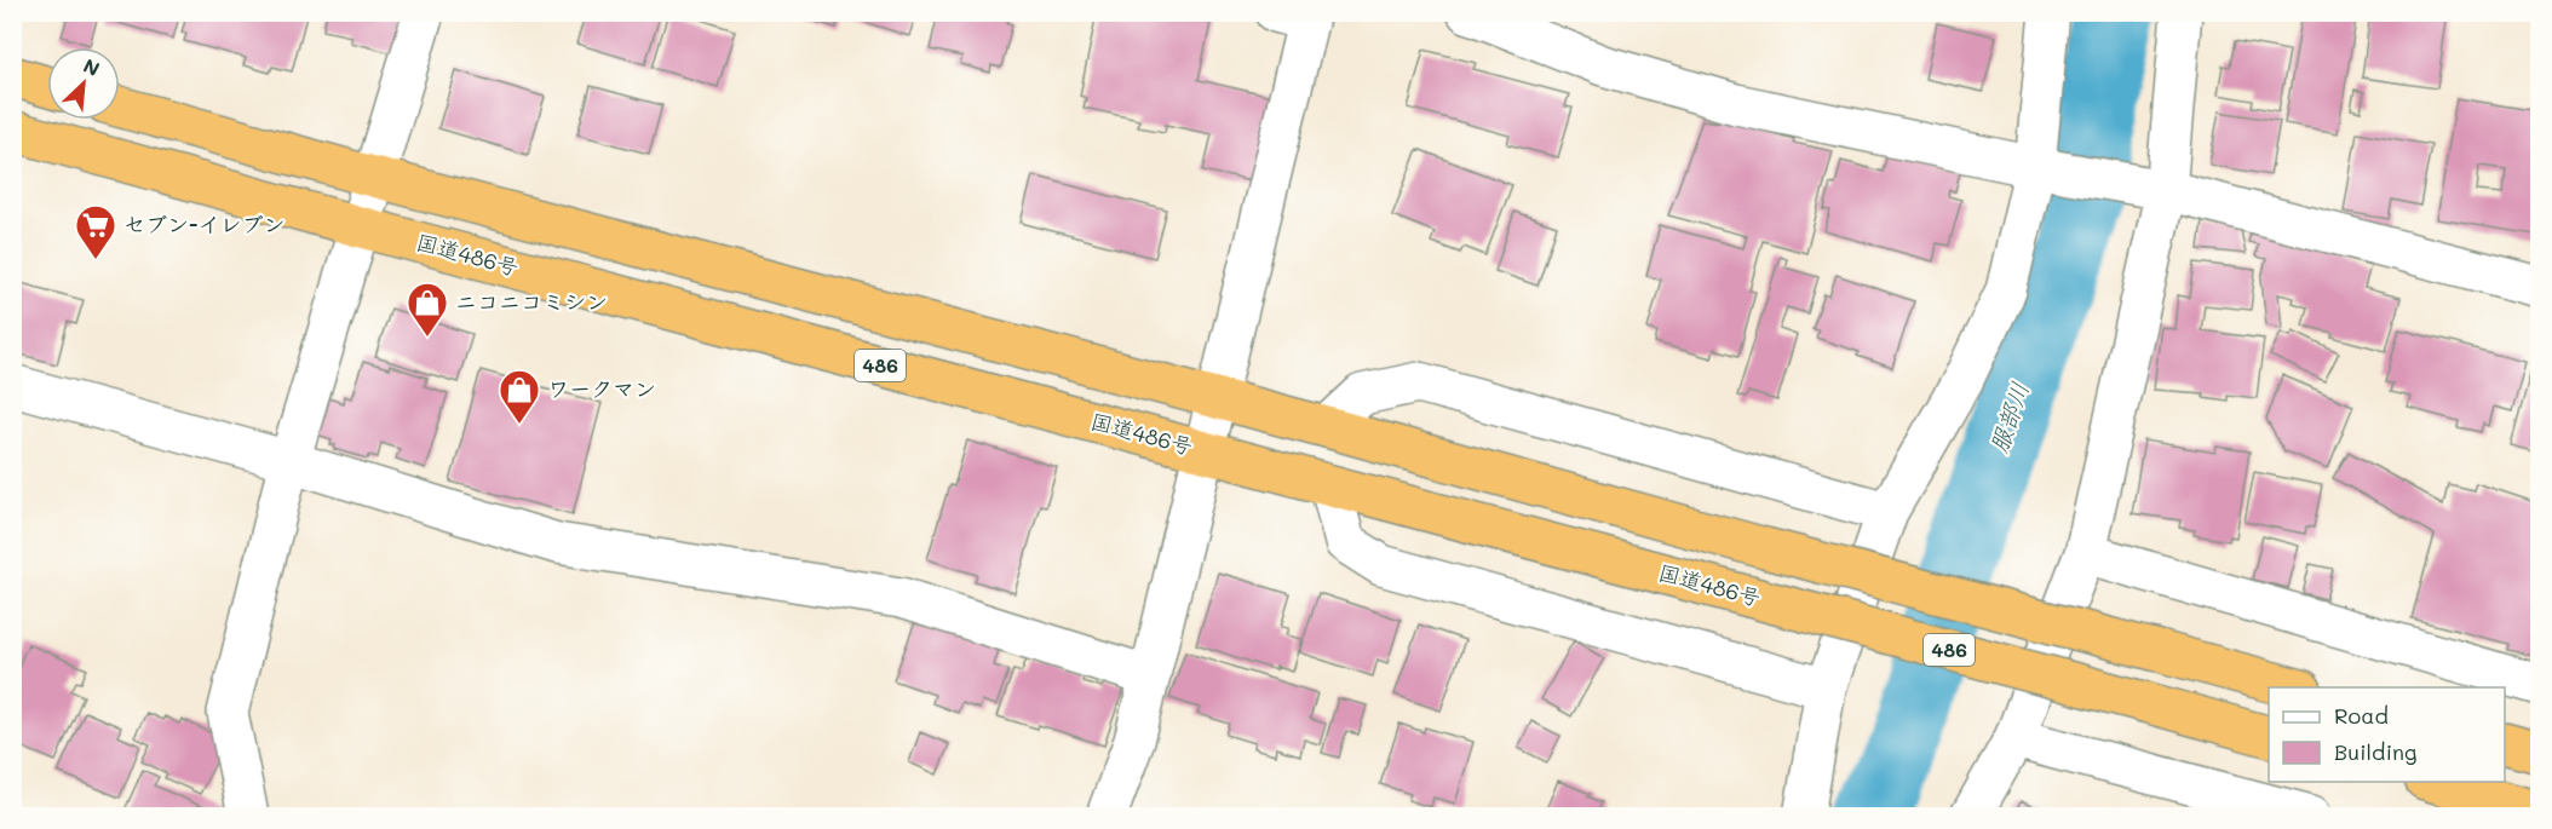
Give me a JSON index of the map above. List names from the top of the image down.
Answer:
{
  "streets": {
    "highway": ["国道486号", "486"]
  },
  "water": ["服部川"],
  "places": {
    "supermarket": ["セブン-イレブン"],
    "shop": ["ニコニコミシン", "ワークマン"]
  },
  "legend": ["Road", "Building"],
  "north": "top right"
}
